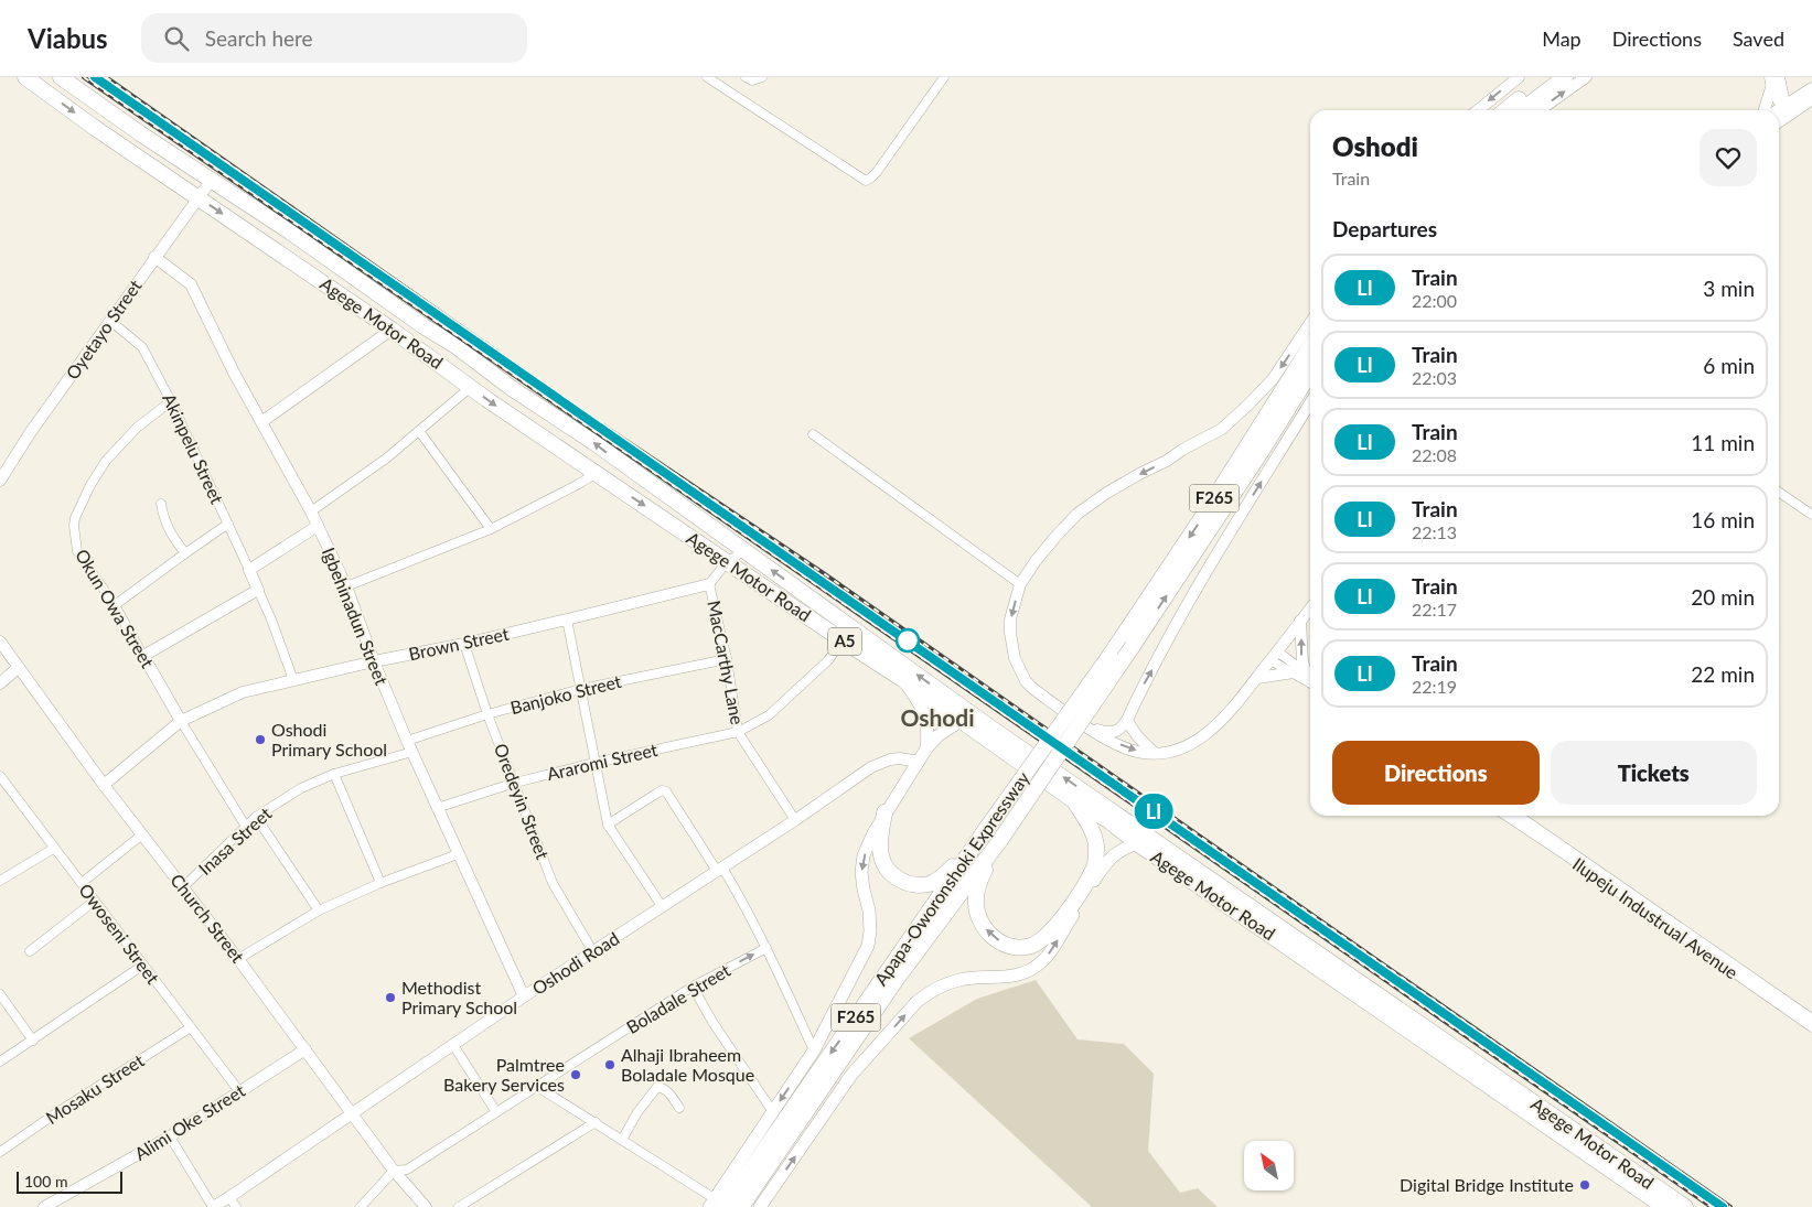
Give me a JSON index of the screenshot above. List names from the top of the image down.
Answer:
{
  "streets": {
    "highway": [
      "Agege Motor Road",
      "F265",
      "A5",
      "Apapa-Oworonshoki Expressway"
    ],
    "street": [
      "Oyetayo Street",
      "Akinpelu Street",
      "Okun Owa Street",
      "Igbehinadun Street",
      "Brown Street",
      "MacCarthy Lane",
      "Banjoko Street",
      "Araromi Street",
      "Oredeyin Street",
      "Inasa Street",
      "Church Street",
      "Ilupeju Industrual Avenue",
      "Owoseni Street",
      "Oshodi Road",
      "Boladale Street",
      "Mosaku Street",
      "Alimi Oke Street"
    ]
  },
  "crossings": [
    ["Agege Motor Road", "Oyetayo Street"],
    ["Agege Motor Road", "MacCarthy Lane"],
    ["Agege Motor Road", "Araromi Street"],
    ["Agege Motor Road", "Apapa-Oworonshoki Expressway"],
    ["Oyetayo Street", "Akinpelu Street"],
    ["Oyetayo Street", "Igbehinadun Street"],
    ["Akinpelu Street", "Okun Owa Street"],
    ["Okun Owa Street", "Brown Street"],
    ["Okun Owa Street", "Inasa Street"],
    ["Igbehinadun Street", "Brown Street"],
    ["Igbehinadun Street", "Banjoko Street"],
    ["Igbehinadun Street", "Araromi Street"],
    ["Igbehinadun Street", "Inasa Street"],
    ["Igbehinadun Street", "Oshodi Road"],
    ["Brown Street", "MacCarthy Lane"],
    ["Brown Street", "Oredeyin Street"],
    ["Brown Street", "Church Street"],
    ["MacCarthy Lane", "Banjoko Street"],
    ["MacCarthy Lane", "Araromi Street"],
    ["MacCarthy Lane", "Oshodi Road"],
    ["Banjoko Street", "Oredeyin Street"],
    ["Araromi Street", "Oredeyin Street"],
    ["Oredeyin Street", "Oshodi Road"],
    ["Inasa Street", "Church Street"],
    ["Apapa-Oworonshoki Expressway", "Oshodi Road"],
    ["Church Street", "Oshodi Road"],
    ["Church Street", "Boladale Street"],
    ["Church Street", "Alimi Oke Street"],
    ["Owoseni Street", "Mosaku Street"],
    ["Owoseni Street", "Alimi Oke Street"]
  ],
  "districts": ["Oshodi"],
  "places": [
    "Oshodi Primary School",
    "Methodist Primary School",
    "Alhaji Ibraheem Boladale Mosque",
    "Palmtree Bakery Services",
    "Digital Bridge Institute"
  ],
  "scale_bar": "100 m",
  "north": "top left",
  "page": {
    "header": "Viabus",
    "search": "Search here",
    "nav": ["Map", "Directions", "Saved"],
    "on_map": "LI",
    "heading": [
      ["Oshodi", "Train"],
      "Departures"
    ],
    "list": [
      {
        "mark": "LI",
        "name": "Train",
        "note": "22:00",
        "value": "3 min"
      },
      {
        "mark": "LI",
        "name": "Train",
        "note": "22:03",
        "value": "6 min"
      },
      {
        "mark": "LI",
        "name": "Train",
        "note": "22:08",
        "value": "11 min"
      },
      {
        "mark": "LI",
        "name": "Train",
        "note": "22:13",
        "value": "16 min"
      },
      {
        "mark": "LI",
        "name": "Train",
        "note": "22:17",
        "value": "20 min"
      },
      {
        "mark": "LI",
        "name": "Train",
        "note": "22:19",
        "value": "22 min"
      }
    ],
    "buttons": ["Directions", "Tickets"],
    "scale": "100 m"
  }
}
